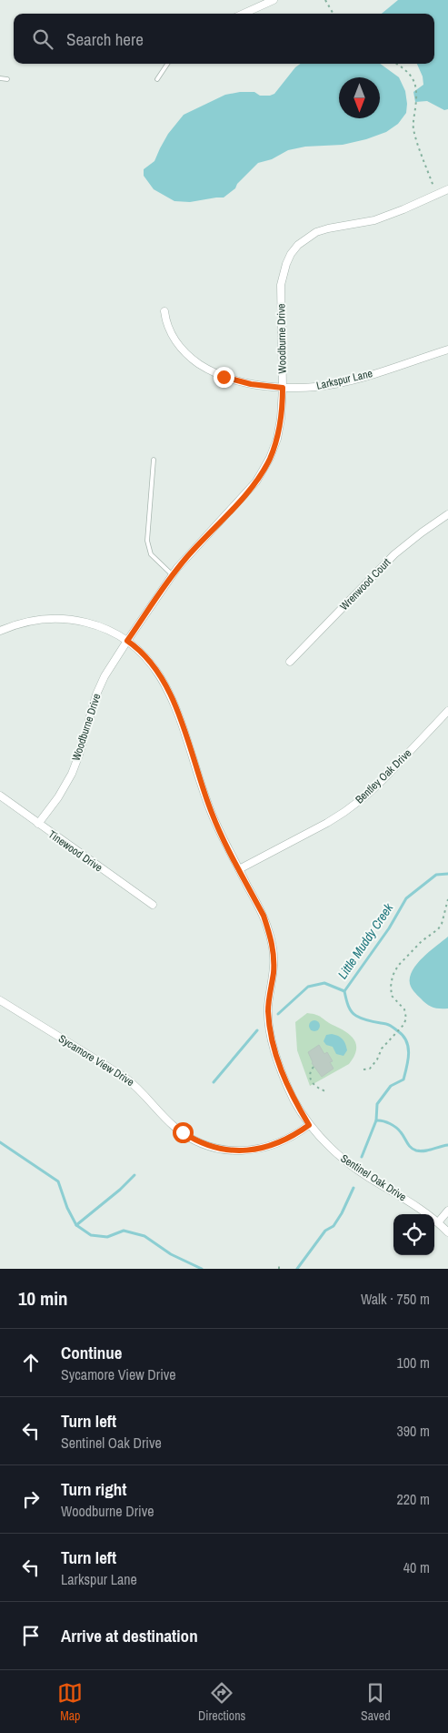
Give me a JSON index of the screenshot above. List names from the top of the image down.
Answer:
{
  "streets": {
    "street": [
      "Woodburne Drive",
      "Larkspur Lane",
      "Wrenwood Court",
      "Bentley Oak Drive",
      "Tinewood Drive",
      "Sycamore View Drive",
      "Sentinel Oak Drive"
    ]
  },
  "crossings": [
    ["Woodburne Drive", "Larkspur Lane"],
    ["Woodburne Drive", "Tinewood Drive"],
    ["Woodburne Drive", "Sentinel Oak Drive"],
    ["Bentley Oak Drive", "Sentinel Oak Drive"],
    ["Sycamore View Drive", "Sentinel Oak Drive"]
  ],
  "water": ["Little Muddy Creek"],
  "north": "bottom",
  "page": {
    "search": "Search here",
    "heading": ["10 min", "Walk · 750 m"],
    "list": [
      ["Continue", "Sycamore View Drive", "100 m"],
      ["Turn left", "Sentinel Oak Drive", "390 m"],
      ["Turn right", "Woodburne Drive", "220 m"],
      ["Turn left", "Larkspur Lane", "40 m"],
      "Arrive at destination"
    ],
    "nav": ["Map", "Directions", "Saved"]
  }
}
